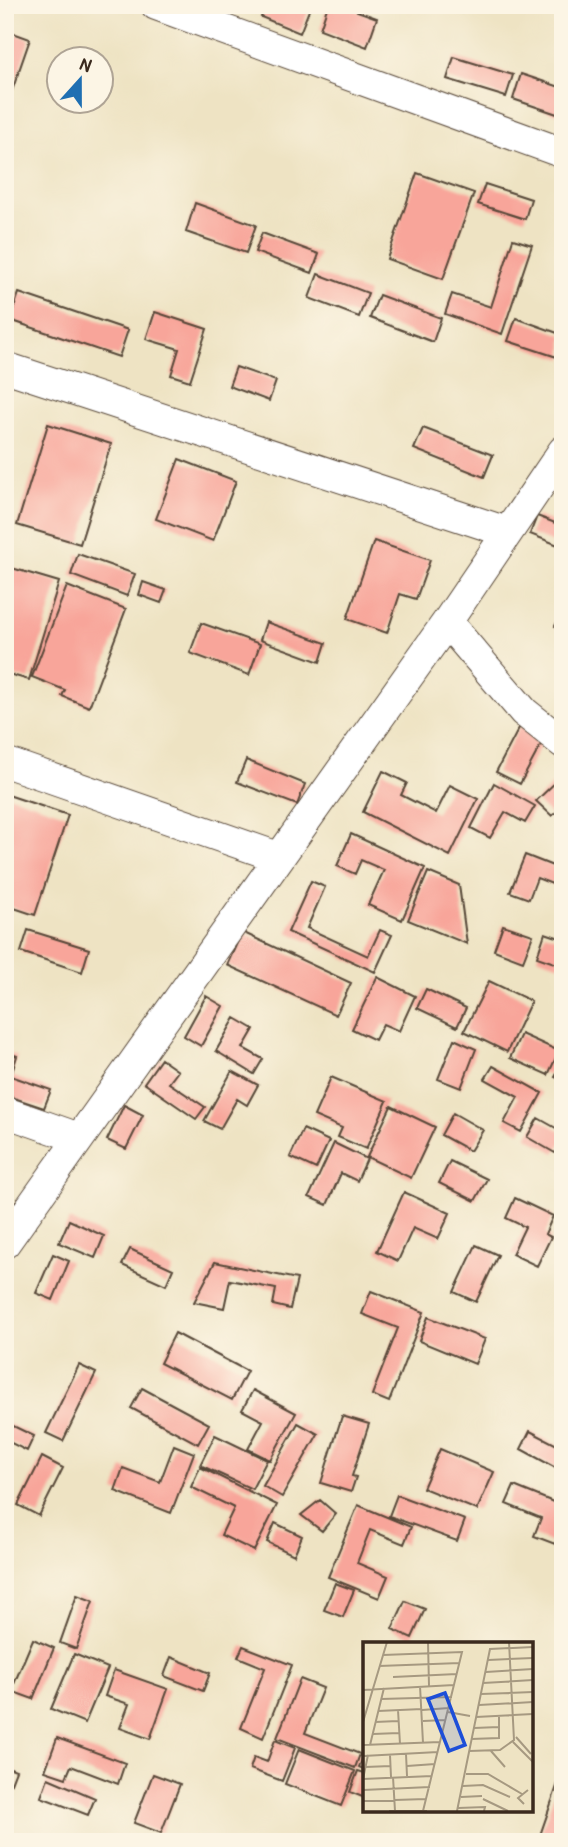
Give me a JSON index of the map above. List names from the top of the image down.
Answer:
{
  "north": "top"
}
